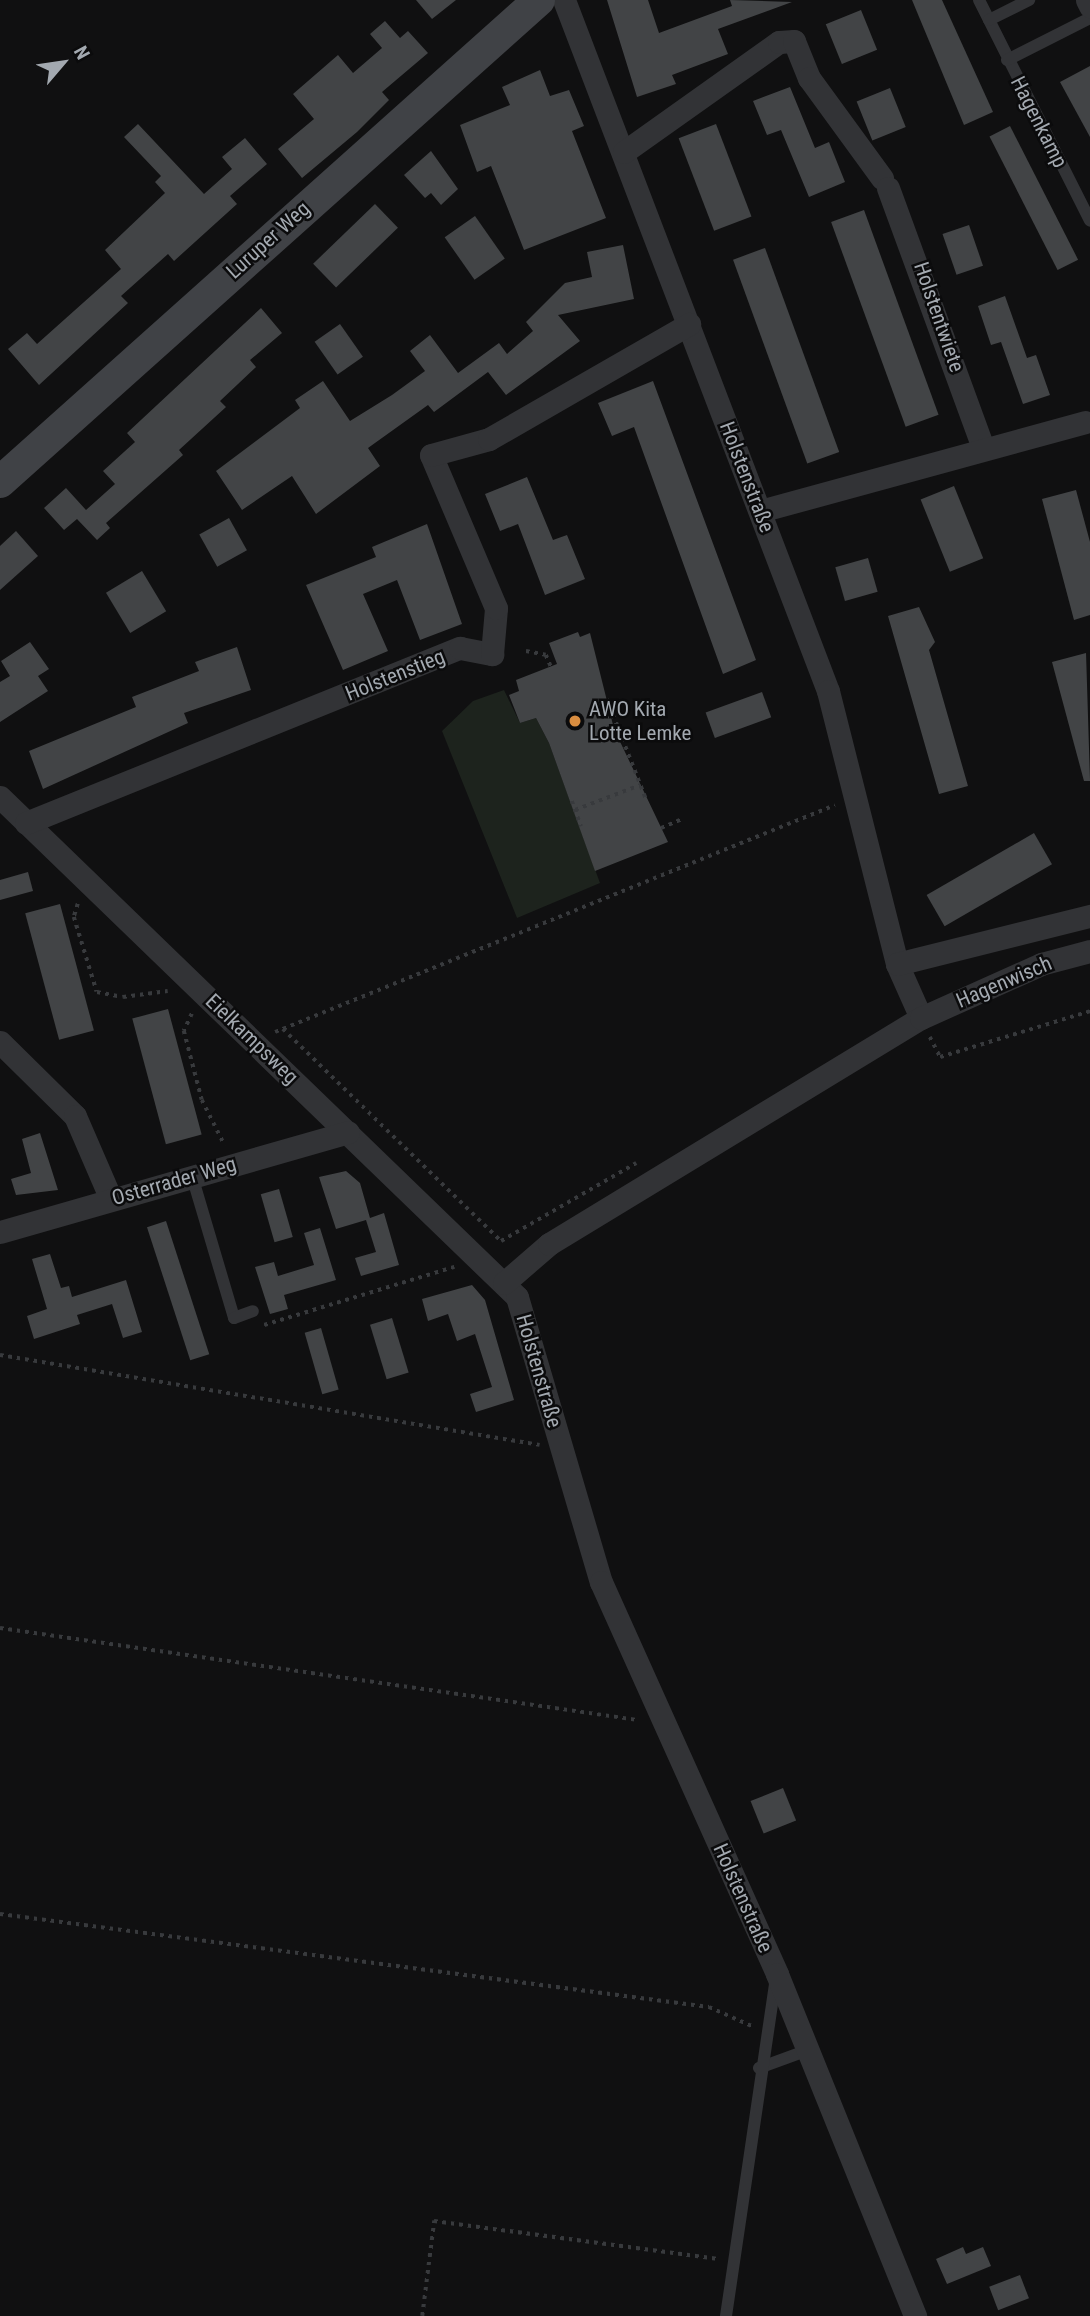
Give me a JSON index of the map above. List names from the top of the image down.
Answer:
{
  "streets": {
    "street": [
      "Luruper Weg",
      "Holstentwiete",
      "Holstenstraße",
      "Holstenstieg",
      "Hagenwisch",
      "Eielkampsweg",
      "Osterrader Weg"
    ],
    "lane": ["Hagenkamp"]
  },
  "crossings": [
    ["Holstentwiete", "Holstenstraße"],
    ["Holstenstraße", "Holstenstieg"],
    ["Holstenstraße", "Hagenwisch"],
    ["Holstenstraße", "Eielkampsweg"],
    ["Holstenstieg", "Eielkampsweg"],
    ["Eielkampsweg", "Osterrader Weg"]
  ],
  "places": ["AWO Kita Lotte Lemke"],
  "north": "top right"
}
